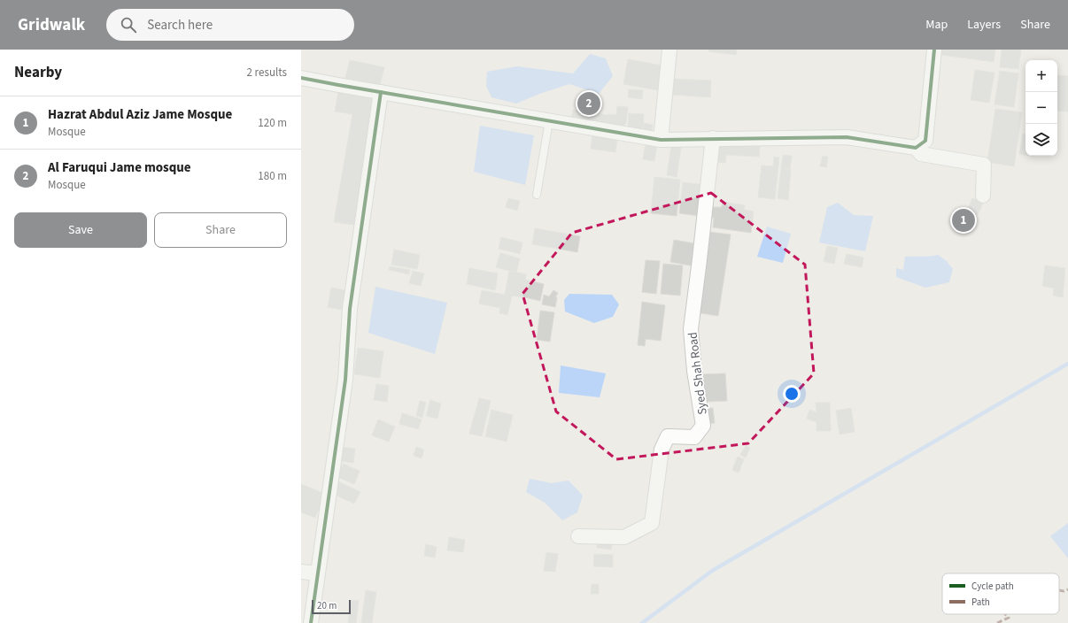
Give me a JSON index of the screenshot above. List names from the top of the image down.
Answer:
{
  "streets": {
    "street": ["Syed Shah Road"]
  },
  "legend": ["Cycle path", "Path"],
  "scale_bar": "20 m",
  "page": {
    "header": "Gridwalk",
    "search": "Search here",
    "nav": ["Map", "Layers", "Share"],
    "heading": ["Nearby", "2 results"],
    "map_buttons": ["+", "−"],
    "pins": ["2", "1"],
    "list": [
      {
        "mark": "1",
        "name": "Hazrat Abdul Aziz Jame Mosque",
        "note": "Mosque",
        "value": "120 m"
      },
      {
        "mark": "2",
        "name": "Al Faruqui Jame mosque",
        "note": "Mosque",
        "value": "180 m"
      }
    ],
    "buttons": ["Save", "Share"],
    "scale": "20 m"
  }
}
